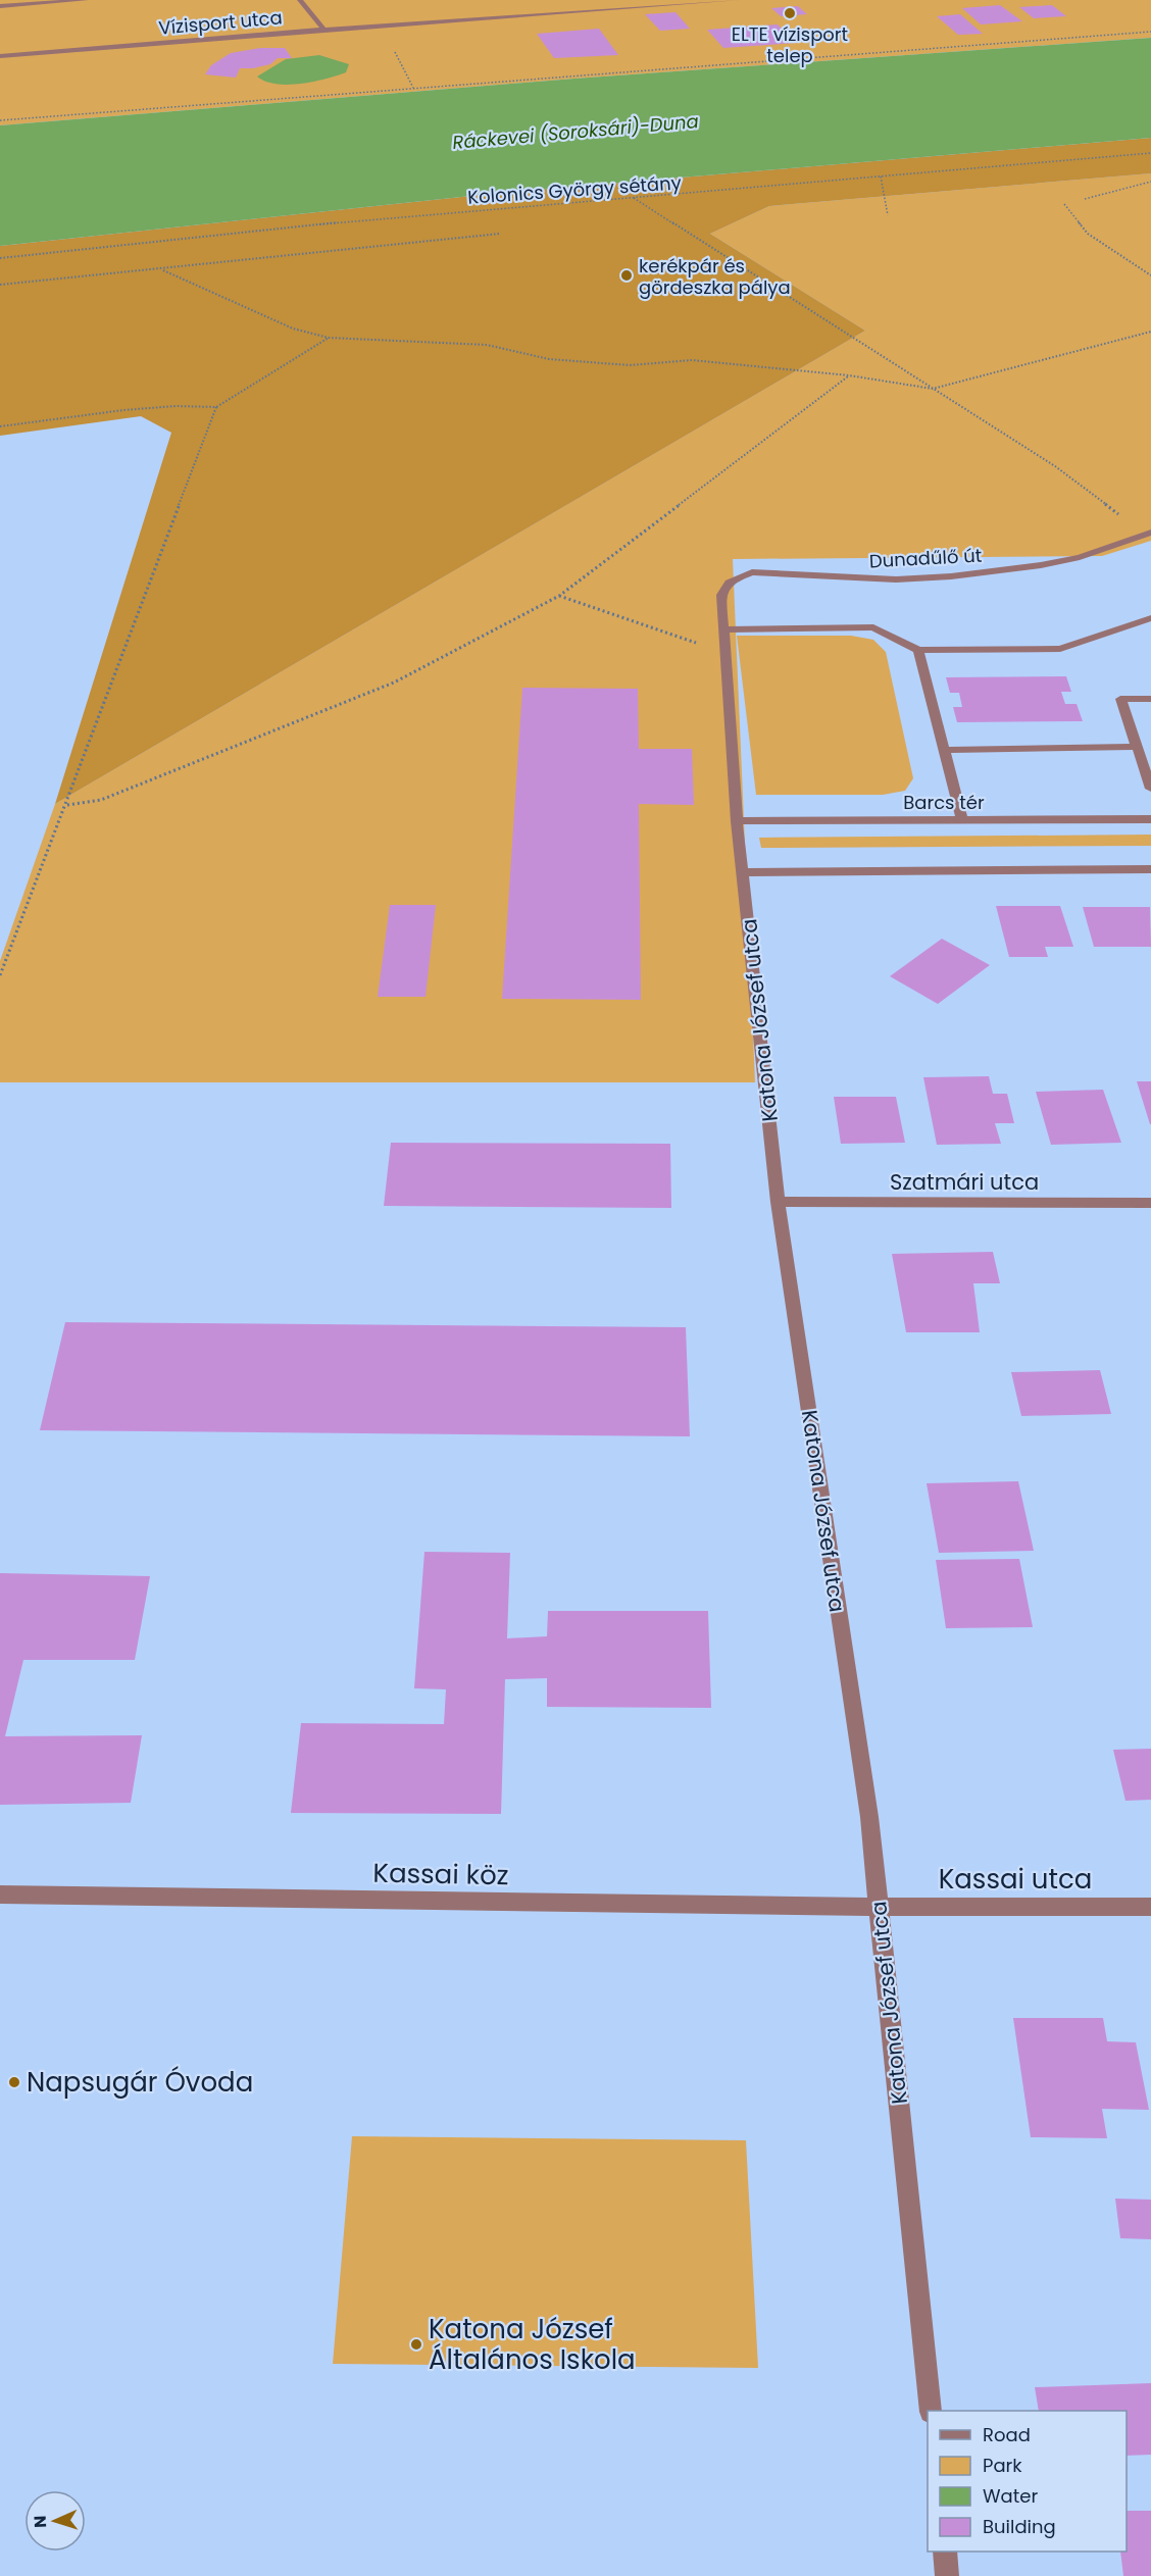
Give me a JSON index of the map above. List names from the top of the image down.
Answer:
{
  "streets": {
    "street": [
      "Vízisport utca",
      "Dunadűlő út",
      "Barcs tér",
      "Katona József utca",
      "Szatmári utca",
      "Kassai köz",
      "Kassai utca"
    ],
    "path": ["Kolonics György sétány"]
  },
  "crossings": [
    ["Dunadűlő út", "Katona József utca"],
    ["Barcs tér", "Katona József utca"],
    ["Katona József utca", "Szatmári utca"],
    ["Katona József utca", "Kassai köz"],
    ["Katona József utca", "Kassai utca"],
    ["Kassai köz", "Kassai utca"]
  ],
  "water": ["Ráckevei (Soroksári)-Duna"],
  "places": [
    "ELTE vízisport telep",
    "kerékpár és gördeszka pálya",
    "Napsugár Óvoda",
    "Katona József Általános Iskola"
  ],
  "legend": [
    "Road",
    "Park",
    "Water",
    "Building"
  ],
  "north": "left"
}
